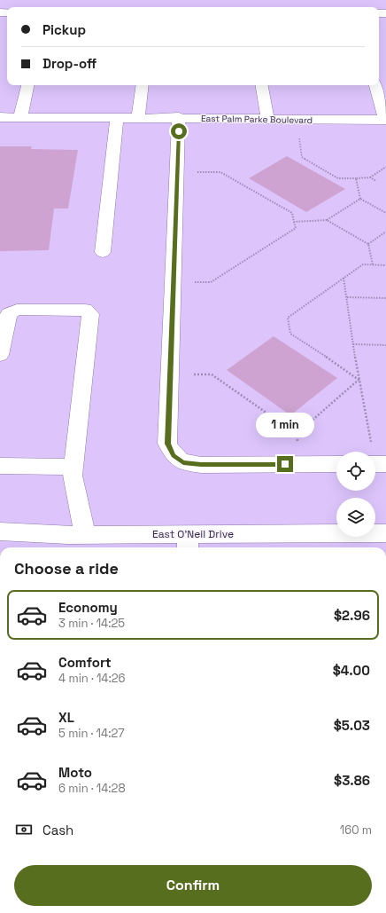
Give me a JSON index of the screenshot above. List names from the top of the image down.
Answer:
{
  "streets": {
    "street": ["East Palm Parke Boulevard", "East O'Neil Drive"]
  },
  "page": {
    "banner": ["Pickup", "Drop-off"],
    "bubble": "1 min",
    "heading": "Choose a ride",
    "list": [
      {
        "name": "Economy",
        "note": "3 min · 14:25",
        "value": "$2.96"
      },
      {
        "name": "Comfort",
        "note": "4 min · 14:26",
        "value": "$4.00"
      },
      {
        "name": "XL",
        "note": "5 min · 14:27",
        "value": "$5.03"
      },
      {
        "name": "Moto",
        "note": "6 min · 14:28",
        "value": "$3.86"
      }
    ],
    "pay": ["Cash", "160 m"],
    "buttons": "Confirm"
  }
}
